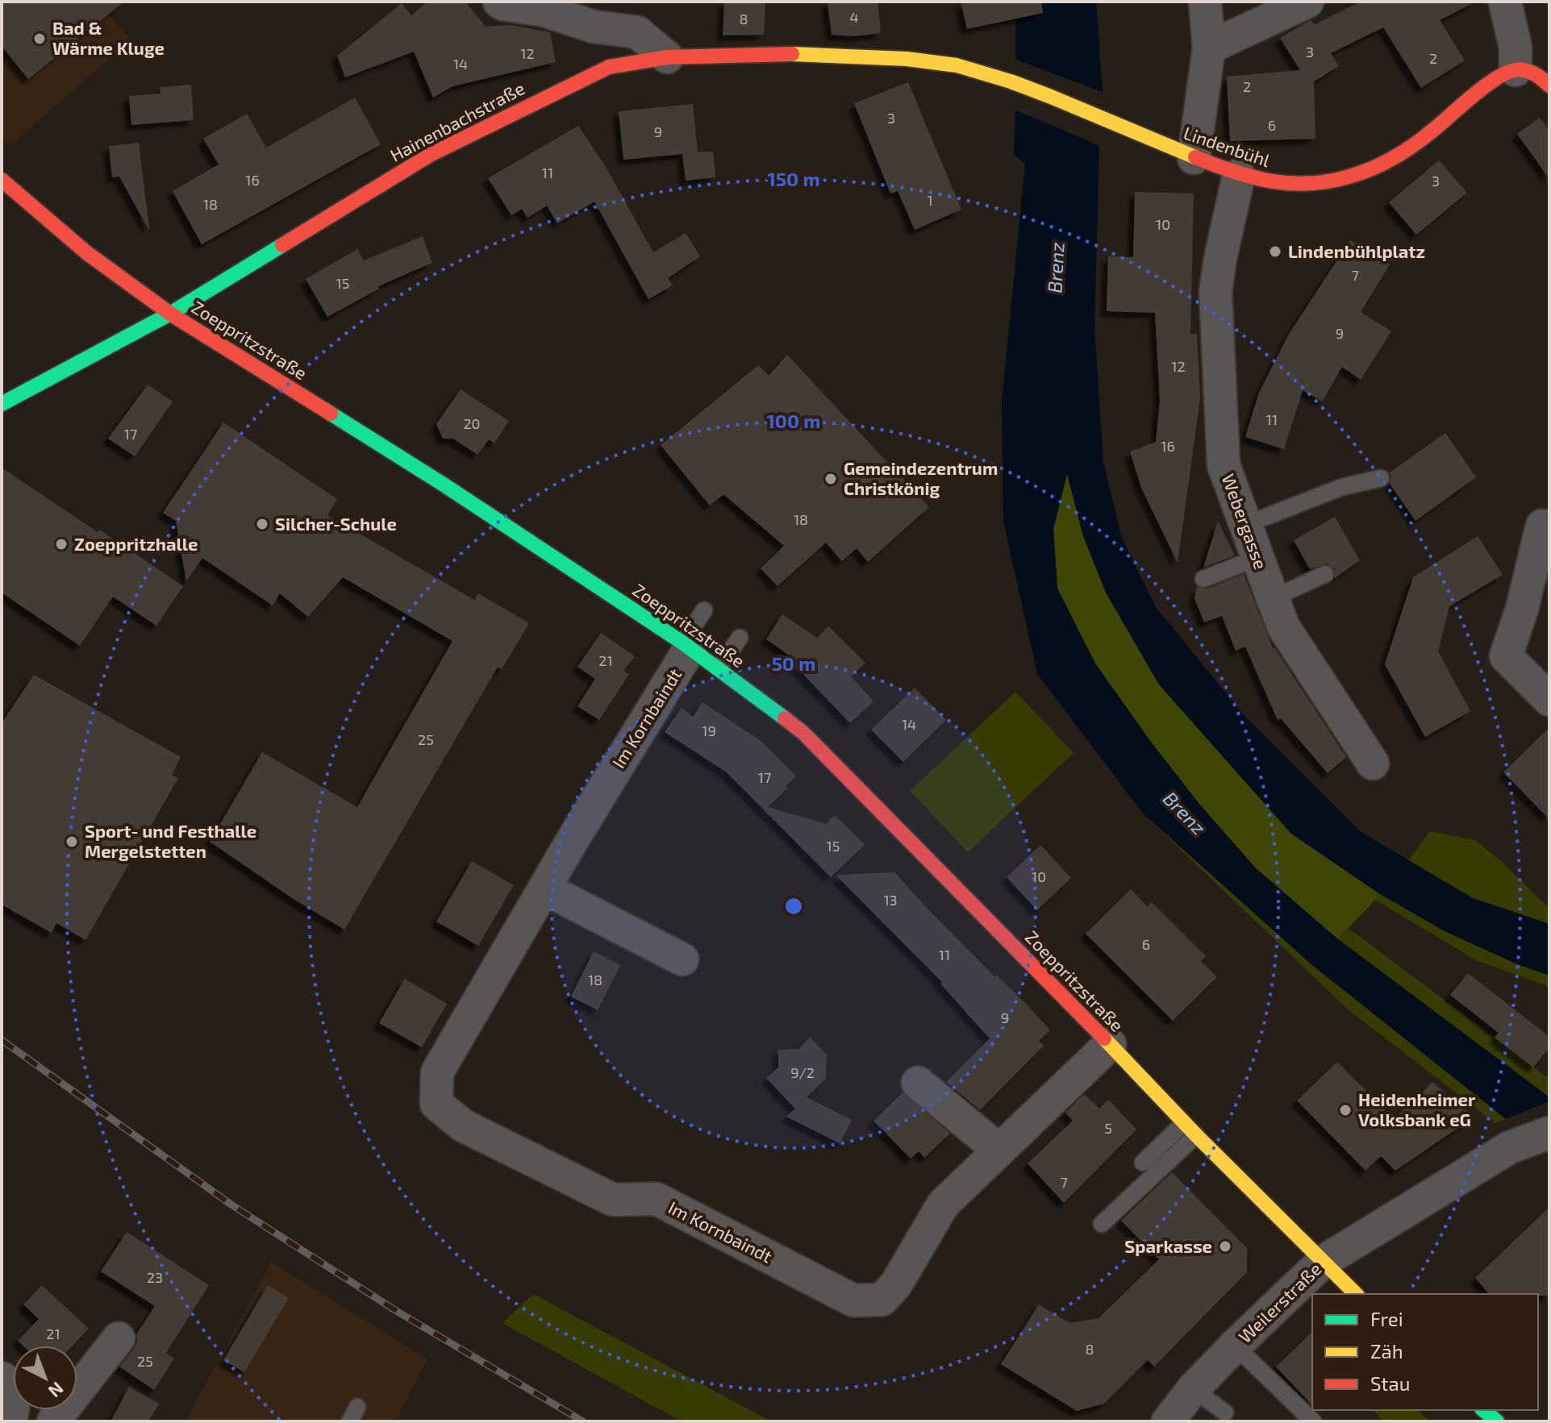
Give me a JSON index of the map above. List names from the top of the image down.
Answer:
{
  "streets": {
    "main road": ["Hainenbachstraße", "Lindenbühl", "Zoeppritzstraße"],
    "street": ["Webergasse", "Im Kornbaindt", "Weilerstraße"]
  },
  "crossings": [
    ["Hainenbachstraße", "Lindenbühl"],
    ["Hainenbachstraße", "Zoeppritzstraße"],
    ["Lindenbühl", "Webergasse"],
    ["Zoeppritzstraße", "Im Kornbaindt"],
    ["Zoeppritzstraße", "Weilerstraße"]
  ],
  "water": ["Brenz"],
  "places": [
    "Bad & Wärme Kluge",
    "Lindenbühlplatz",
    "Gemeindezentrum Christkönig",
    "Silcher-Schule",
    "Zoeppritzhalle",
    "Sport- und Festhalle Mergelstetten",
    "Heidenheimer Volksbank eG",
    "Sparkasse"
  ],
  "house_numbers": [
    "4",
    "8",
    "3",
    "12",
    "2",
    "14",
    "2",
    "3",
    "6",
    "9",
    "11",
    "16",
    "3",
    "1",
    "18",
    "10",
    "7",
    "15",
    "9",
    "12",
    "11",
    "20",
    "17",
    "16",
    "18",
    "21",
    "14",
    "19",
    "25",
    "17",
    "15",
    "10",
    "13",
    "6",
    "11",
    "18",
    "9",
    "9/2",
    "5",
    "7",
    "23",
    "21",
    "8",
    "25"
  ],
  "legend": ["Frei", "Zäh", "Stau"],
  "north": "bottom right",
  "rings": ["150 m", "100 m", "50 m"]
}
